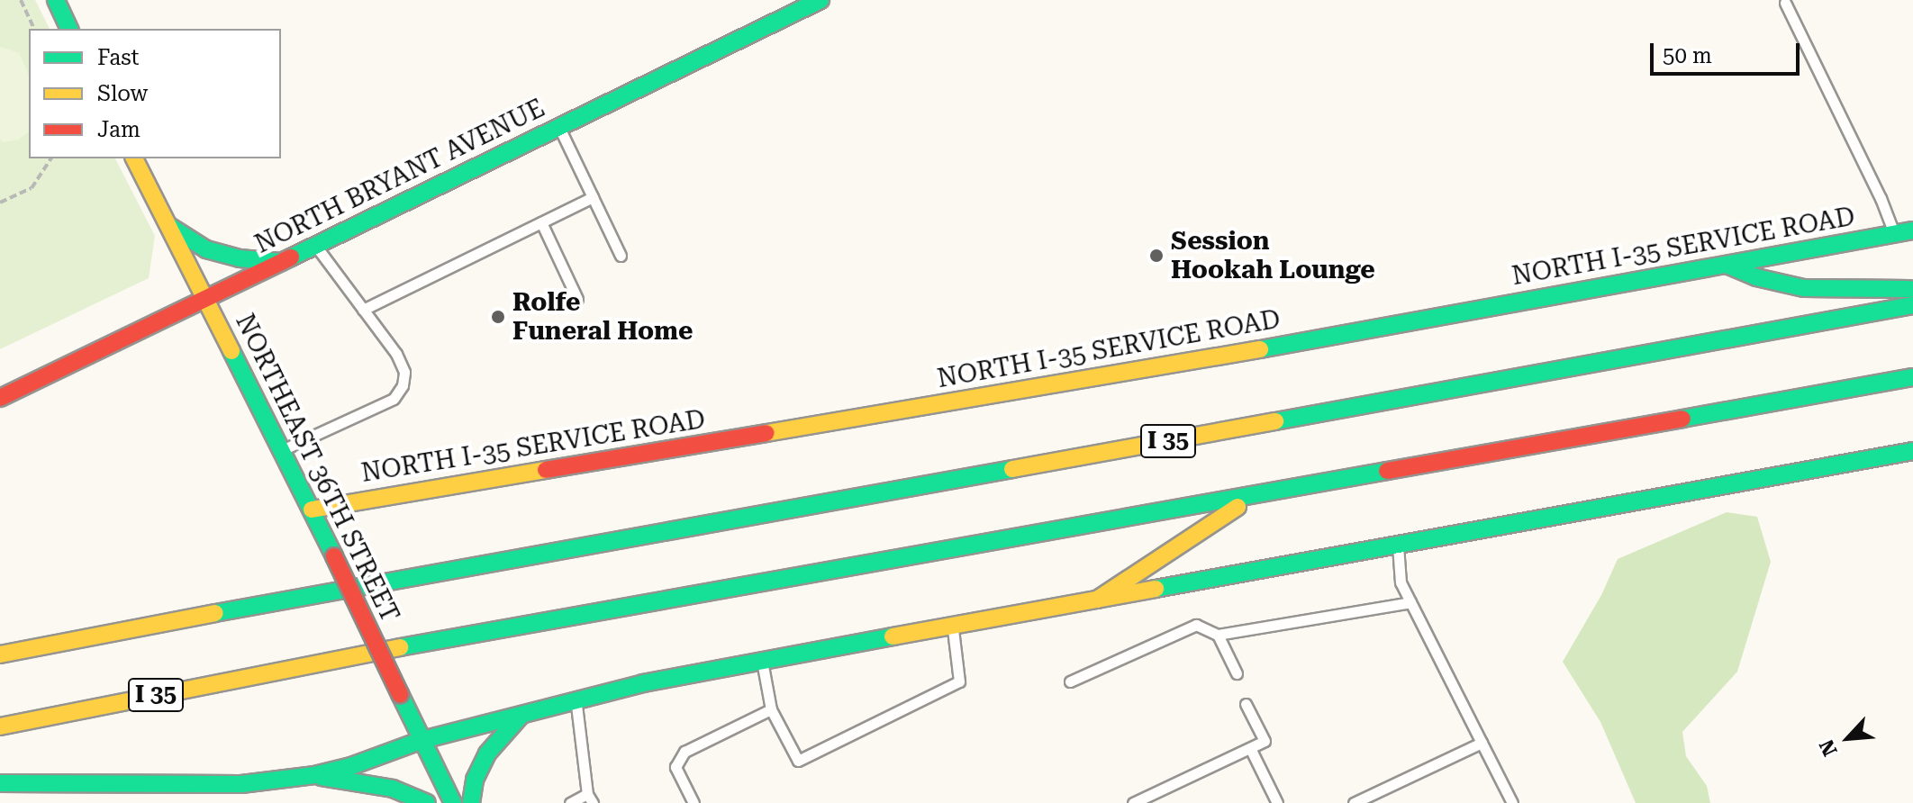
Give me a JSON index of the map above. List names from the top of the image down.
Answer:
{
  "streets": {
    "main road": [
      "NORTH BRYANT AVENUE",
      "NORTH I-35 SERVICE ROAD",
      "I 35",
      "NORTHEAST 36TH STREET"
    ]
  },
  "crossings": [
    ["NORTH BRYANT AVENUE", "NORTHEAST 36TH STREET"],
    ["NORTH I-35 SERVICE ROAD", "NORTHEAST 36TH STREET"]
  ],
  "places": ["Session Hookah Lounge", "Rolfe Funeral Home"],
  "legend": ["Fast", "Slow", "Jam"],
  "scale_bar": "50 m",
  "north": "bottom left"
}
